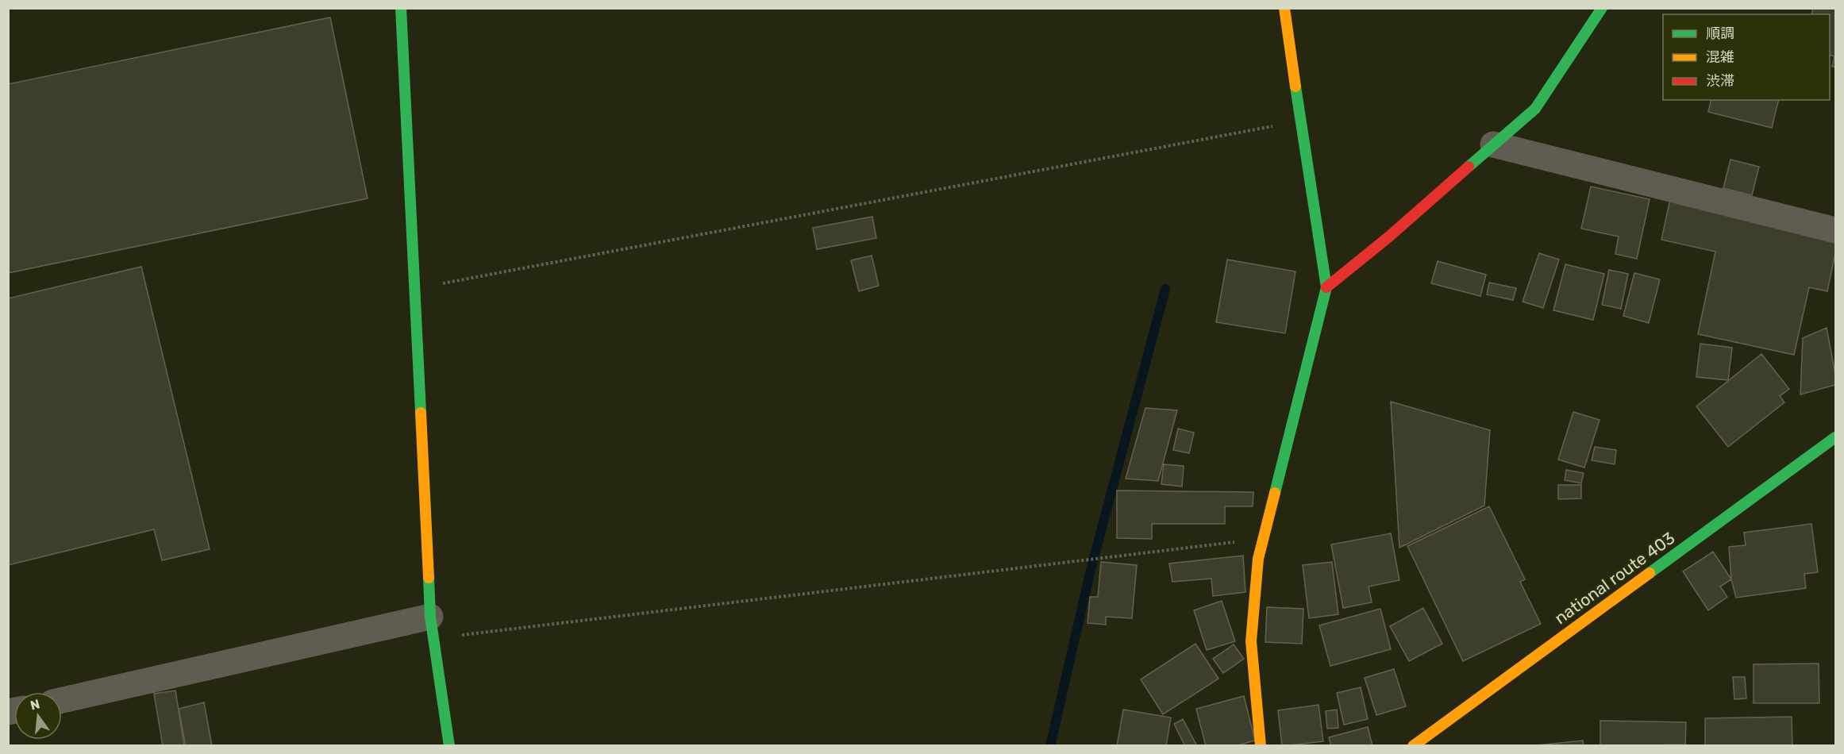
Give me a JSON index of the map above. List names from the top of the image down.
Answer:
{
  "streets": {
    "main road": ["national route 403"]
  },
  "legend": ["順調", "混雑", "渋滞"],
  "north": "top"
}
